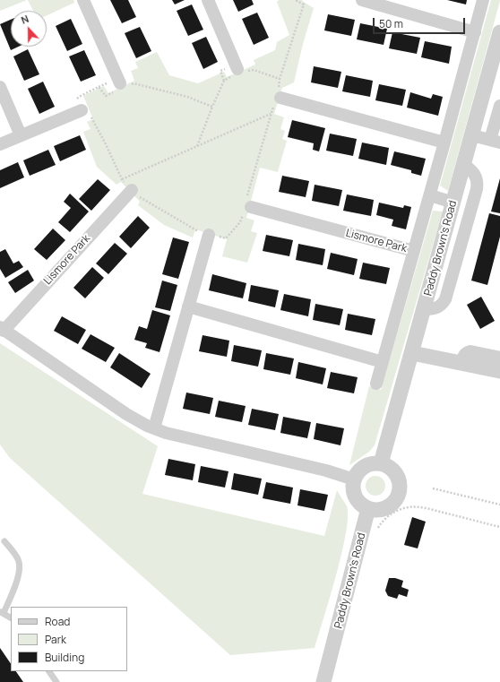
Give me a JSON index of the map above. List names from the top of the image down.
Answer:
{
  "streets": {
    "street": ["Lismore Park", "Paddy Brown's Road"]
  },
  "crossings": [
    ["Lismore Park", "Paddy Brown's Road"]
  ],
  "legend": ["Road", "Park", "Building"],
  "scale_bar": "50 m",
  "north": "top"
}
